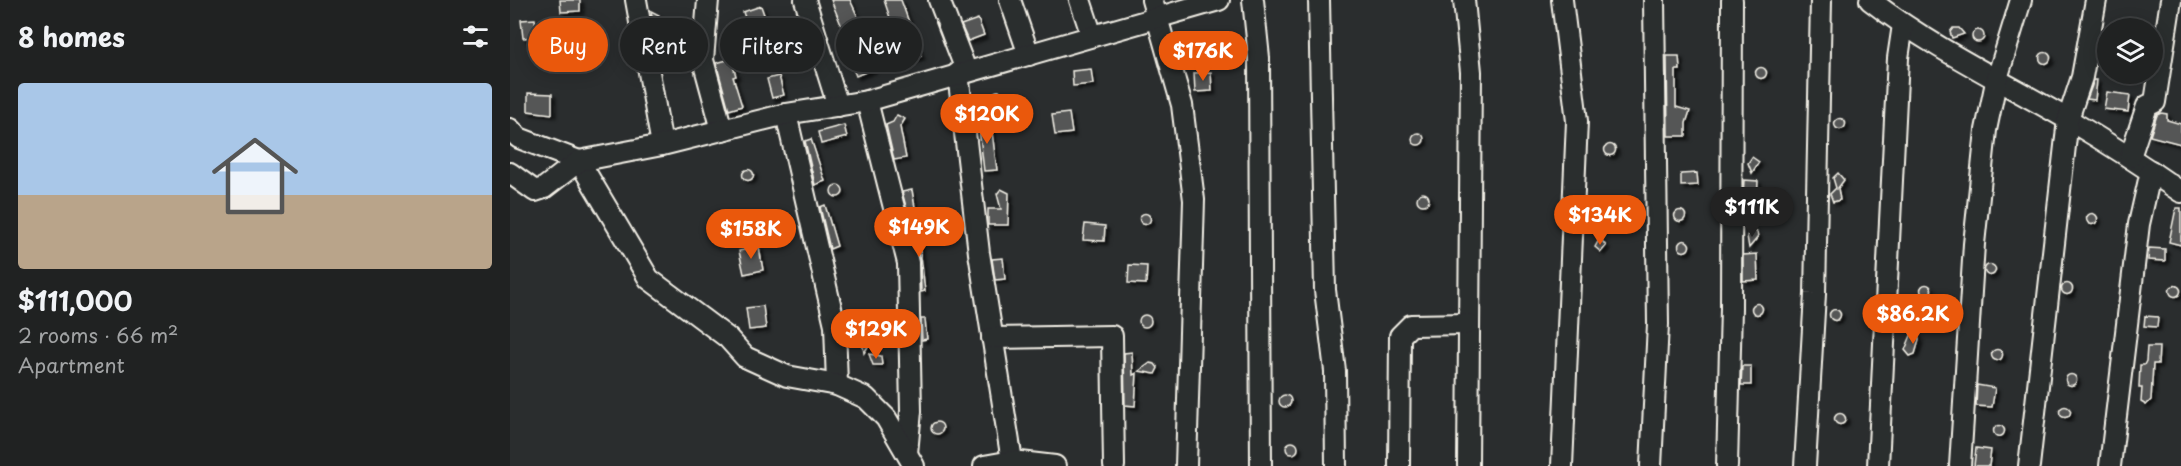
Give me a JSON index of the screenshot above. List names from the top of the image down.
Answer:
{
  "page": {
    "heading": "8 homes",
    "chip": [
      "Buy",
      "Rent",
      "Filters",
      "New"
    ],
    "price": [
      "$176K",
      "$120K",
      "$111K",
      "$134K",
      "$149K",
      "$158K",
      "$86.2K",
      "$129K"
    ],
    "list": [
      {
        "name": "$111,000",
        "note": "2 rooms · 66 m² · Apartment"
      }
    ]
  }
}
